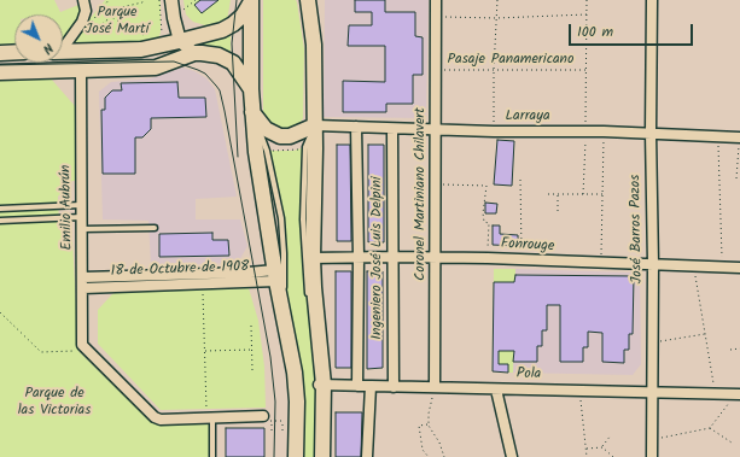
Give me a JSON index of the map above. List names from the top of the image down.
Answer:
{
  "streets": {
    "street": [
      "Larraya",
      "Coronel Martiniano Chilavert",
      "Emilio Aubrún",
      "José Barros Pazos",
      "Fonrouge",
      "Ingeniero José Luis Delpini",
      "18 de Octubre de 1908",
      "Pola"
    ],
    "path": ["Pasaje Panamericano"]
  },
  "crossings": [
    ["Pasaje Panamericano", "Coronel Martiniano Chilavert"],
    ["Larraya", "Coronel Martiniano Chilavert"],
    ["Larraya", "José Barros Pazos"],
    ["Larraya", "Ingeniero José Luis Delpini"],
    ["Coronel Martiniano Chilavert", "Fonrouge"],
    ["Coronel Martiniano Chilavert", "Pola"],
    ["Emilio Aubrún", "18 de Octubre de 1908"],
    ["José Barros Pazos", "Fonrouge"],
    ["José Barros Pazos", "Pola"],
    ["Fonrouge", "Ingeniero José Luis Delpini"],
    ["Ingeniero José Luis Delpini", "Pola"]
  ],
  "parks": ["Parque José Martí", "Parque de las Victorias"],
  "scale_bar": "100 m",
  "north": "bottom right"
}
